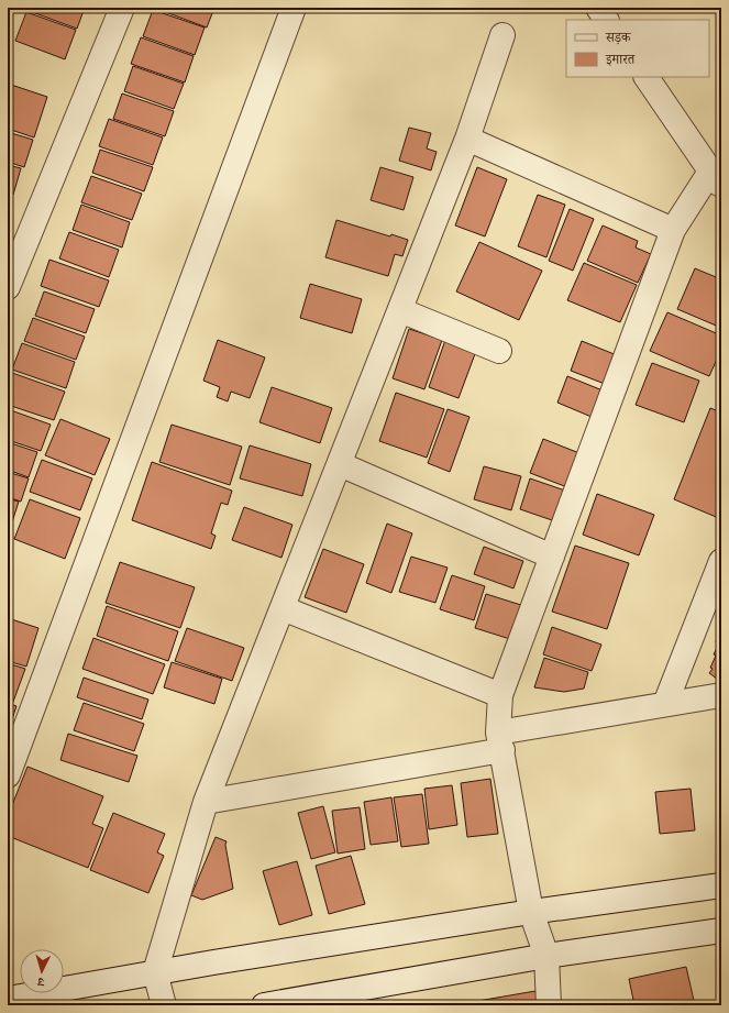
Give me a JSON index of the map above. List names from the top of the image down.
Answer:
{
  "legend": ["सड़क", "इमारत"],
  "north": "bottom"
}
